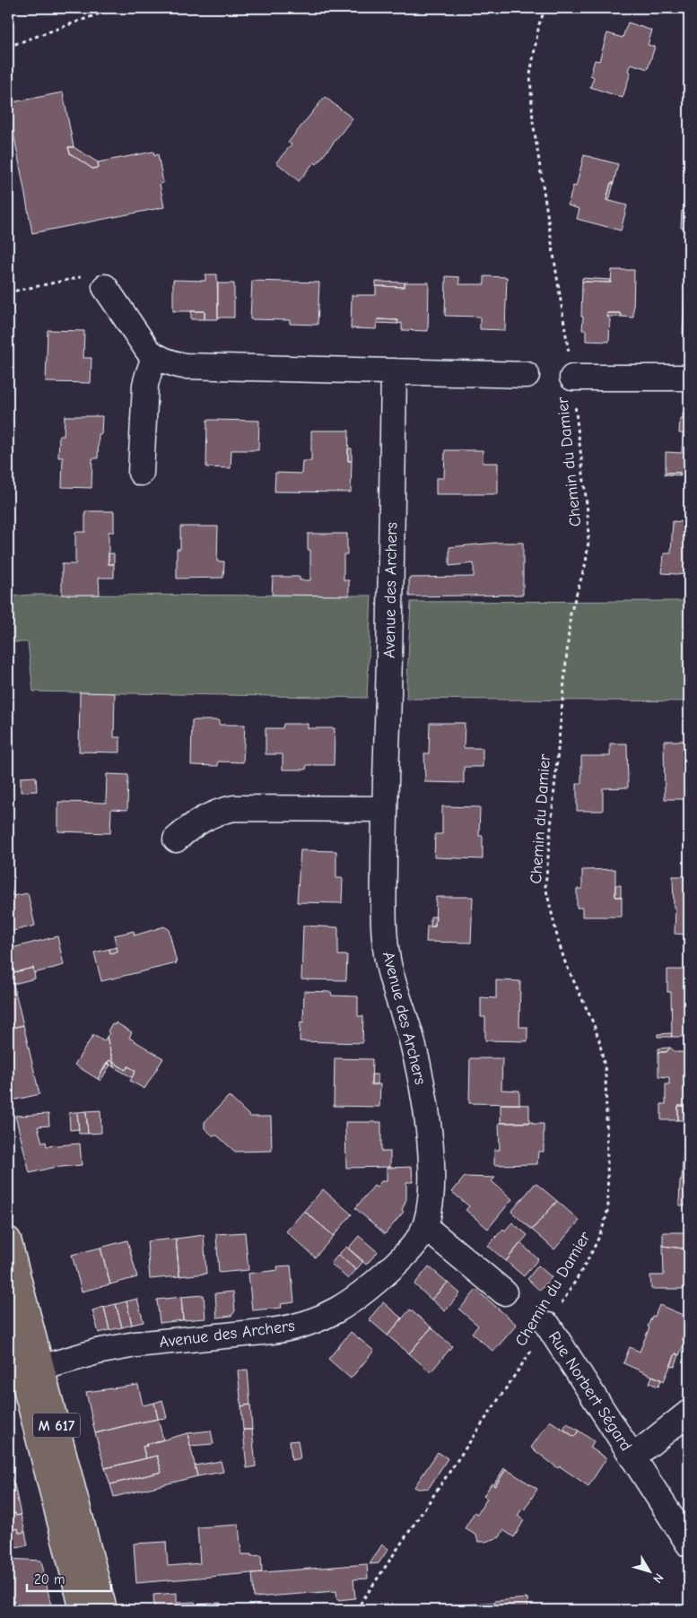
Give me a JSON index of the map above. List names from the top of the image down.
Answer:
{
  "streets": {
    "main road": ["M 617"],
    "street": ["Avenue des Archers", "Rue Norbert Ségard"],
    "path": ["Chemin du Damier"]
  },
  "crossings": [
    ["Chemin du Damier", "Rue Norbert Ségard"],
    ["Avenue des Archers", "M 617"]
  ],
  "scale_bar": "20 m",
  "north": "bottom right"
}
